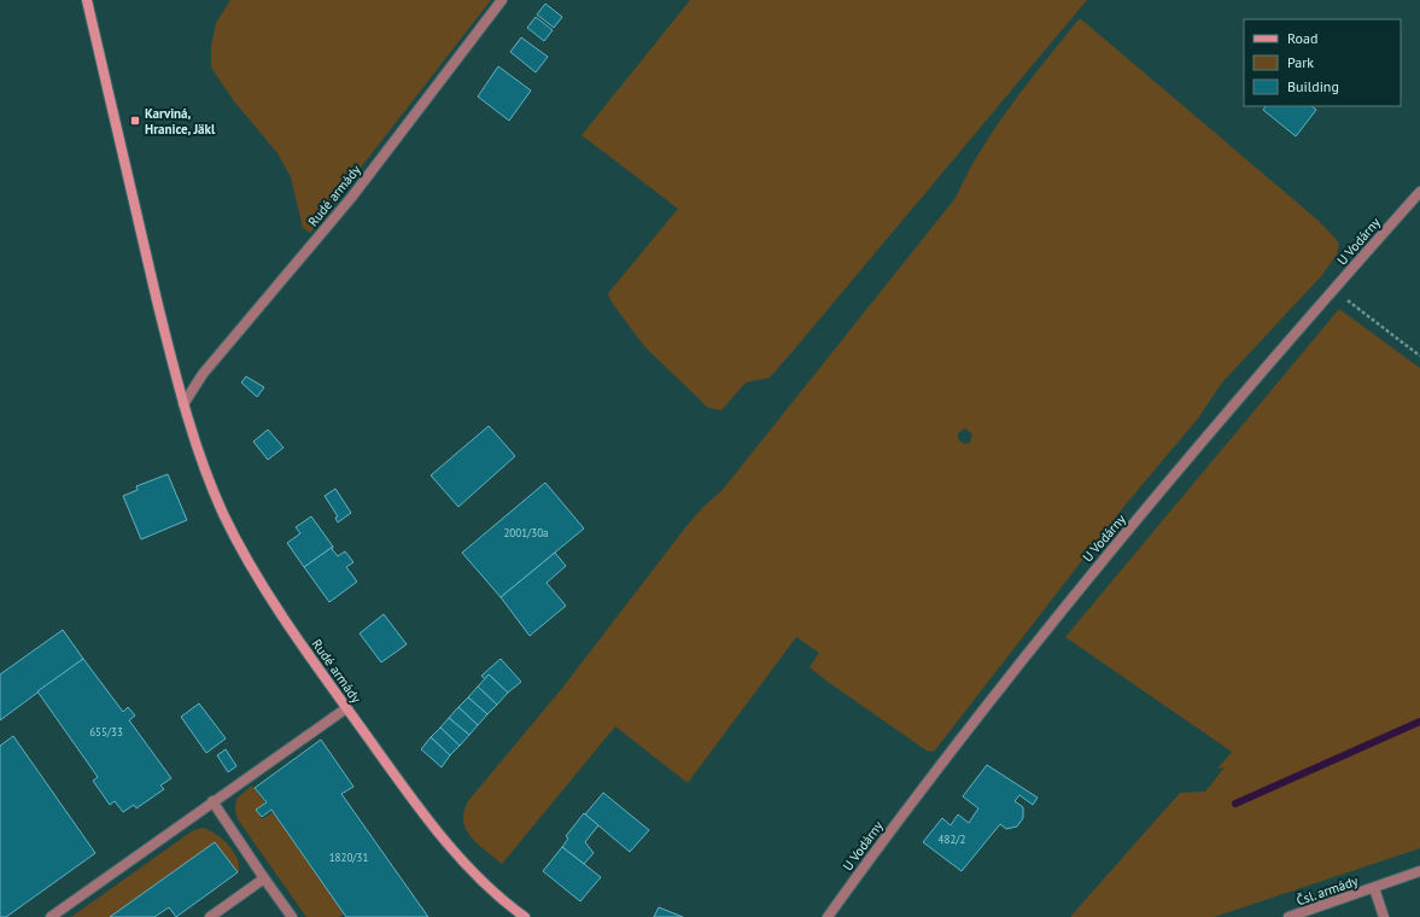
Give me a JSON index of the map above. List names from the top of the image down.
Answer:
{
  "streets": {
    "main road": ["Rudé armády"],
    "street": ["U Vodárny", "Čsl. armády"]
  },
  "places": {
    "transit": ["Karviná, Hranice, Jäkl"]
  },
  "house_numbers": [
    "2001/30a",
    "655/33",
    "482/2",
    "1820/31"
  ],
  "legend": ["Road", "Park", "Building"]
}
